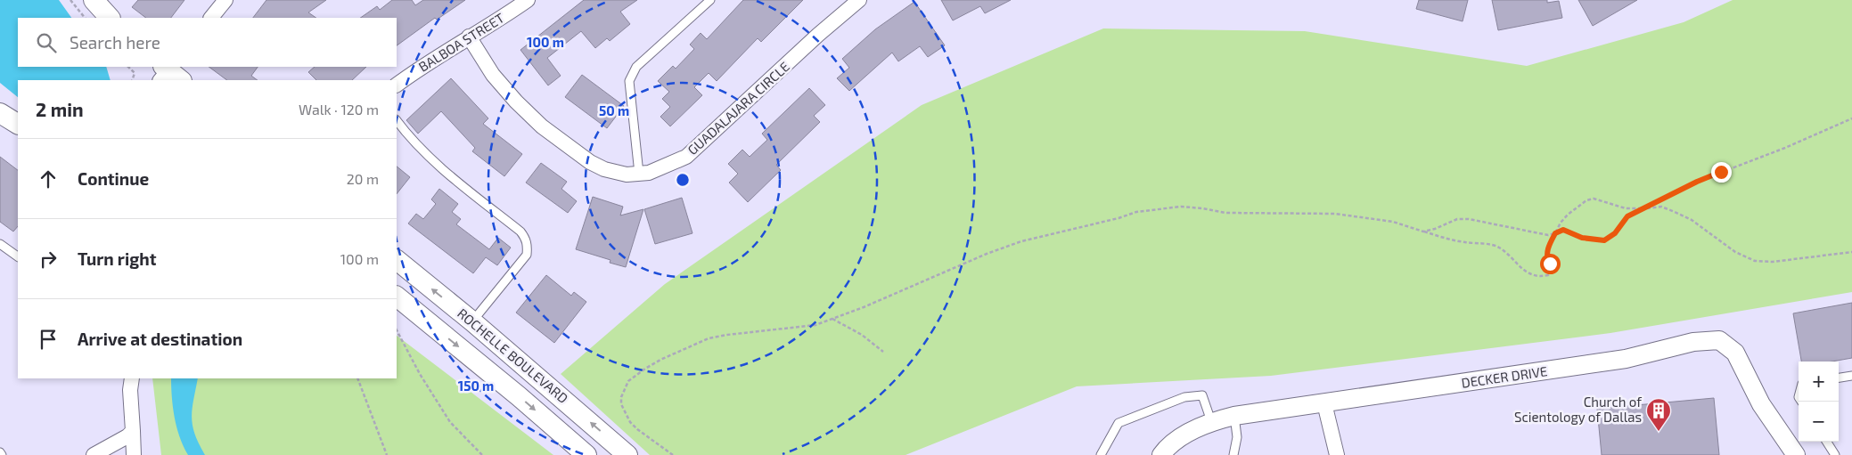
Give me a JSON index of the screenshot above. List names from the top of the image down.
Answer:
{
  "streets": {
    "main road": ["ROCHELLE BOULEVARD"],
    "street": ["BALBOA STREET", "GUADALAJARA CIRCLE", "DECKER DRIVE"]
  },
  "crossings": [
    ["BALBOA STREET", "GUADALAJARA CIRCLE"]
  ],
  "places": {
    "building": ["Church of Scientology of Dallas"]
  },
  "page": {
    "search": "Search here",
    "heading": ["2 min", "Walk · 120 m"],
    "list": [
      ["Continue", "20 m"],
      ["Turn right", "100 m"],
      "Arrive at destination"
    ],
    "map_buttons": ["+", "−"]
  },
  "rings": ["100 m", "50 m", "150 m"]
}
